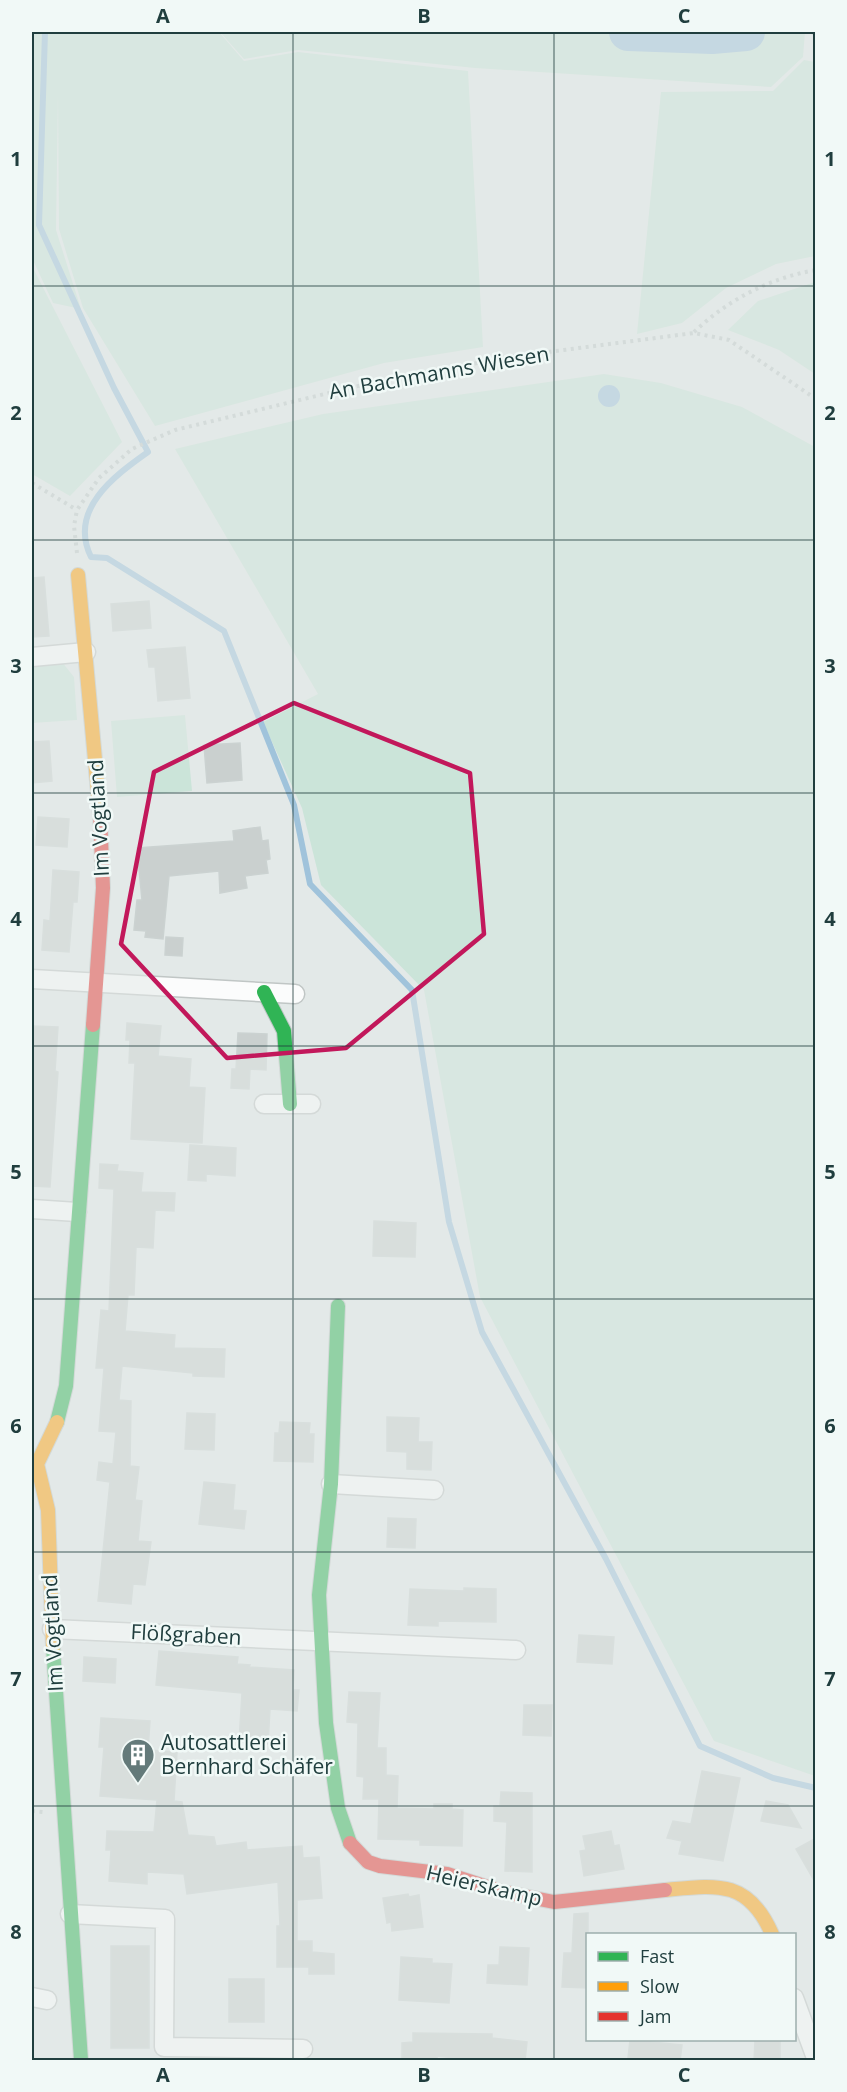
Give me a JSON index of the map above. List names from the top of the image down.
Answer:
{
  "streets": {
    "street": ["Im Vogtland", "Flößgraben", "Heierskamp"],
    "path": ["An Bachmanns Wiesen"]
  },
  "crossings": [
    ["Im Vogtland", "Flößgraben"],
    ["Flößgraben", "Heierskamp"]
  ],
  "places": {
    "building": ["Autosattlerei Bernhard Schäfer"]
  },
  "legend": ["Fast", "Slow", "Jam"],
  "grid": {
    "columns": ["A", "B", "C"],
    "rows": [
      "1",
      "2",
      "3",
      "4",
      "5",
      "6",
      "7",
      "8"
    ]
  }
}
